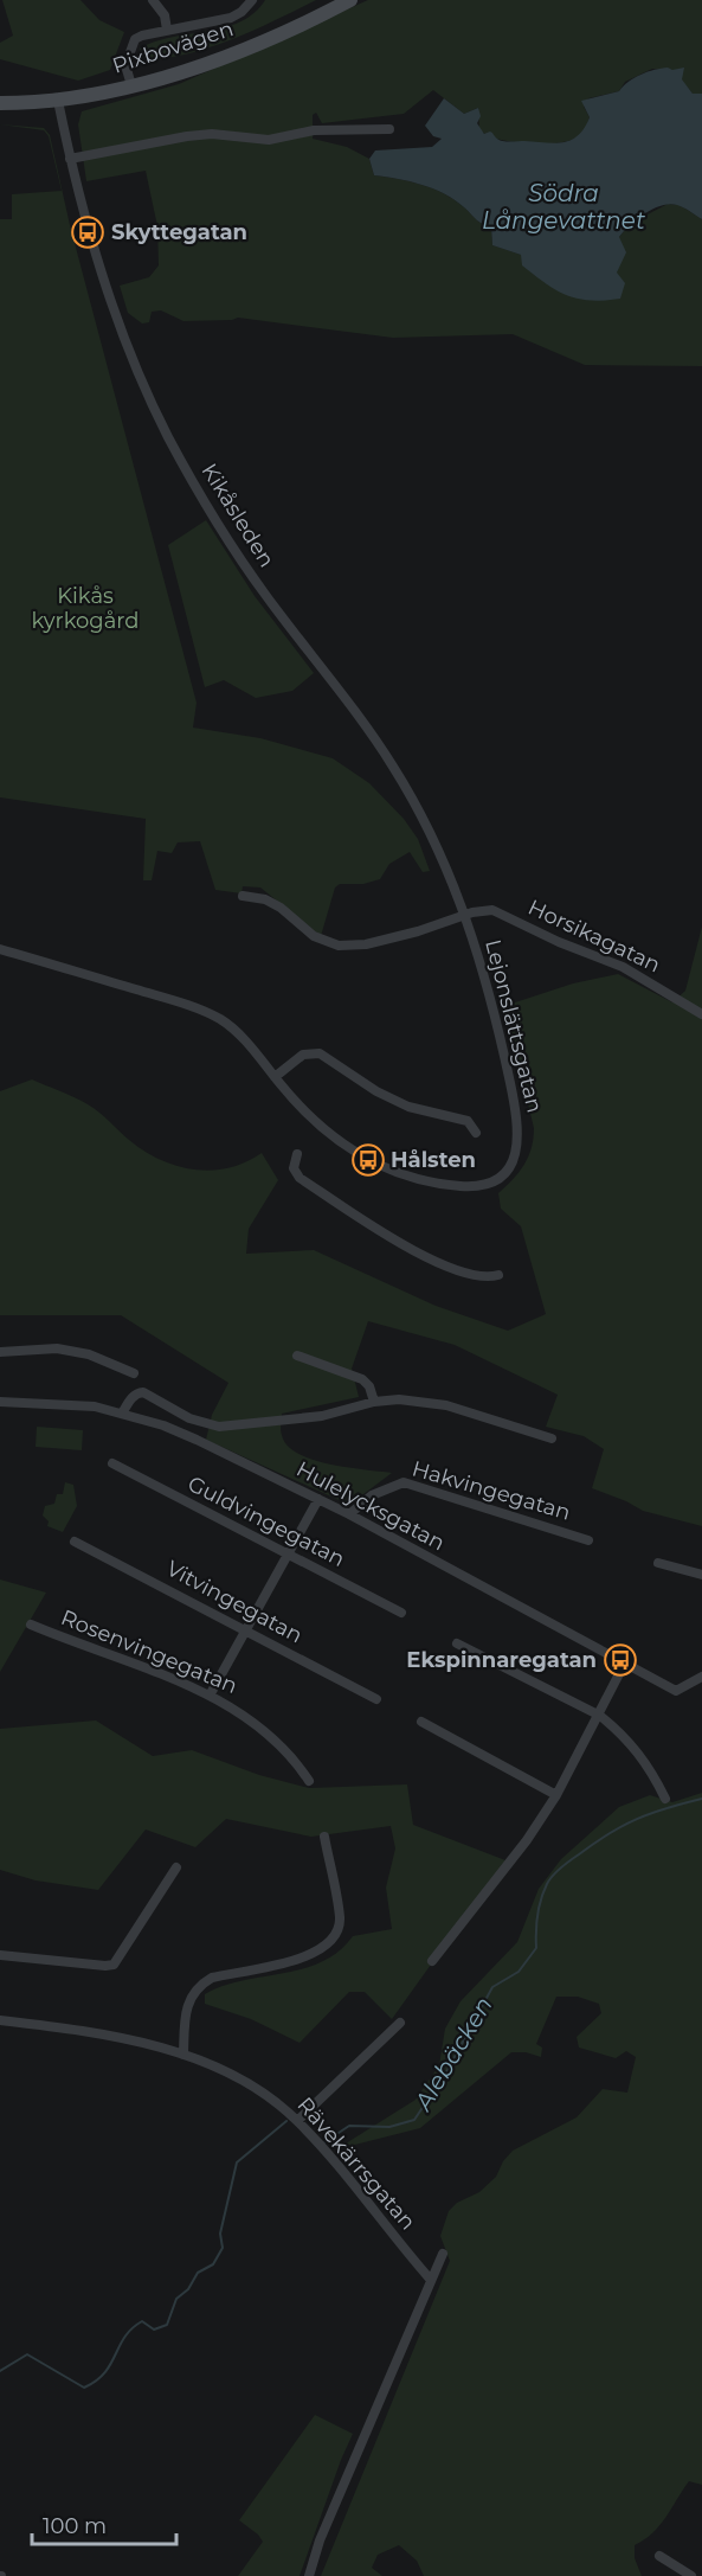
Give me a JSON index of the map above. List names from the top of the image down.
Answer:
{
  "streets": {
    "street": [
      "Pixbovägen",
      "Kikåsleden",
      "Horsikagatan",
      "Lejonslättsgatan",
      "Hakvingegatan",
      "Hulelycksgatan",
      "Guldvingegatan",
      "Vitvingegatan",
      "Rosenvingegatan",
      "Rävekärrsgatan"
    ]
  },
  "crossings": [
    ["Pixbovägen", "Kikåsleden"],
    ["Kikåsleden", "Horsikagatan"],
    ["Kikåsleden", "Lejonslättsgatan"],
    ["Horsikagatan", "Lejonslättsgatan"],
    ["Hakvingegatan", "Hulelycksgatan"]
  ],
  "water": ["Södra Långevattnet", "Alebäcken"],
  "parks": ["Kikås kyrkogård"],
  "places": {
    "bus stop": ["Skyttegatan", "Hålsten", "Ekspinnaregatan"]
  },
  "scale_bar": "100 m"
}
